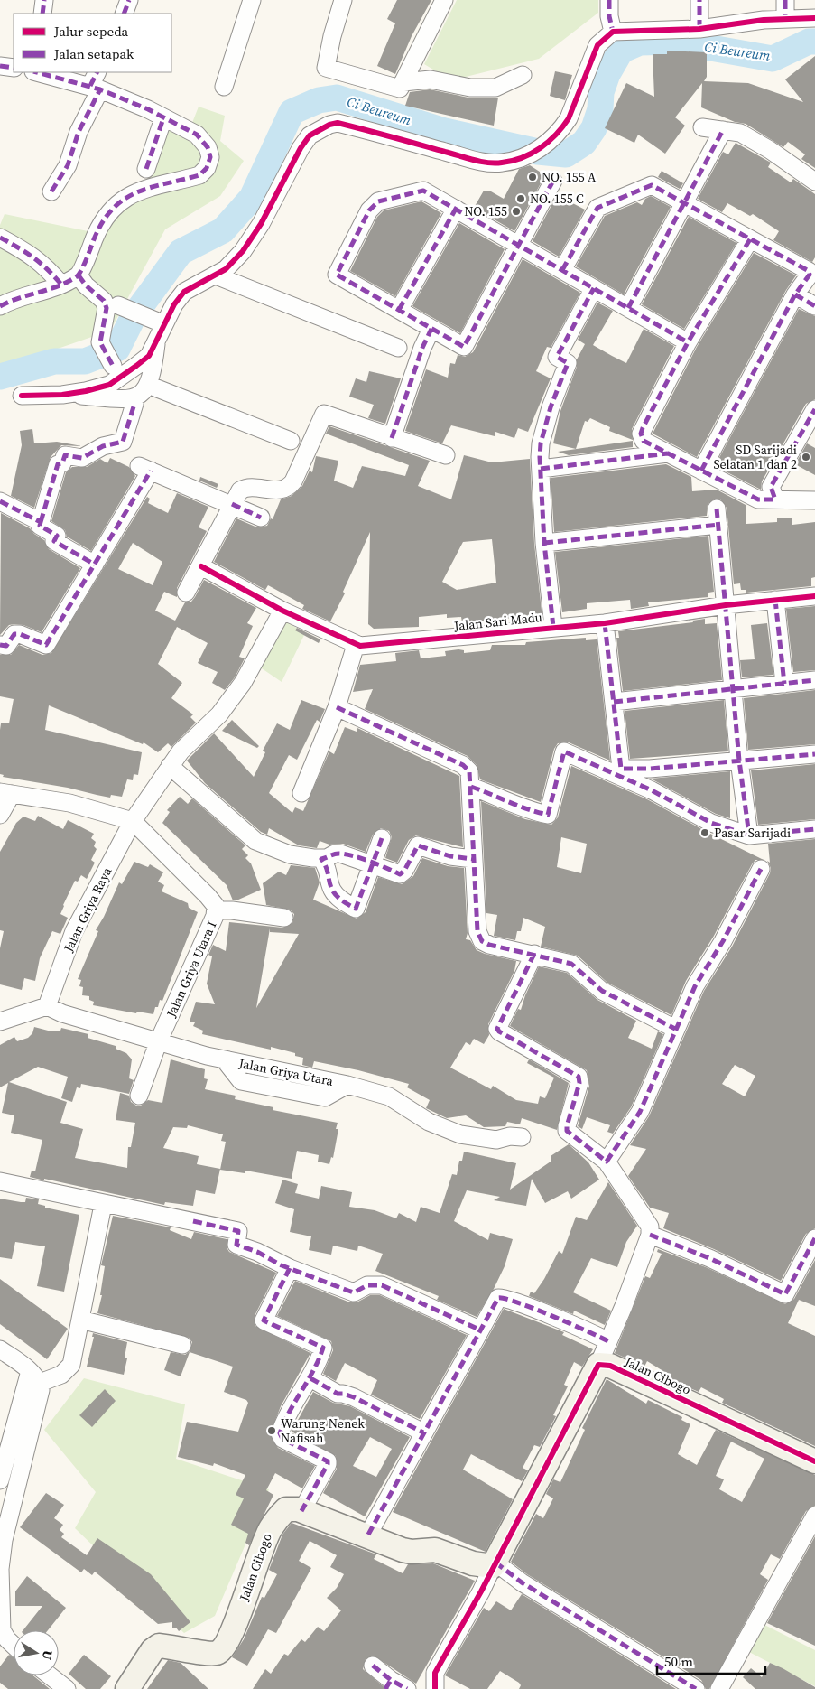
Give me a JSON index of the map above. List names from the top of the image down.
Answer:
{
  "streets": {
    "street": [
      "Jalan Sari Madu",
      "Jalan Griya Raya",
      "Jalan Griya Utara I",
      "Jalan Griya Utara",
      "Jalan Cibogo"
    ]
  },
  "crossings": [
    ["Jalan Sari Madu", "Jalan Griya Raya"],
    ["Jalan Griya Raya", "Jalan Griya Utara I"],
    ["Jalan Griya Raya", "Jalan Griya Utara"],
    ["Jalan Griya Utara I", "Jalan Griya Utara"]
  ],
  "water": ["Ci Beureum"],
  "places": [
    "NO. 155 A",
    "NO. 155 C",
    "NO. 155",
    "SD Sarijadi Selatan 1 dan 2",
    "Pasar Sarijadi",
    "Warung Nenek Nafisah"
  ],
  "legend": ["Jalur sepeda", "Jalan setapak"],
  "scale_bar": "50 m",
  "north": "right"
}
